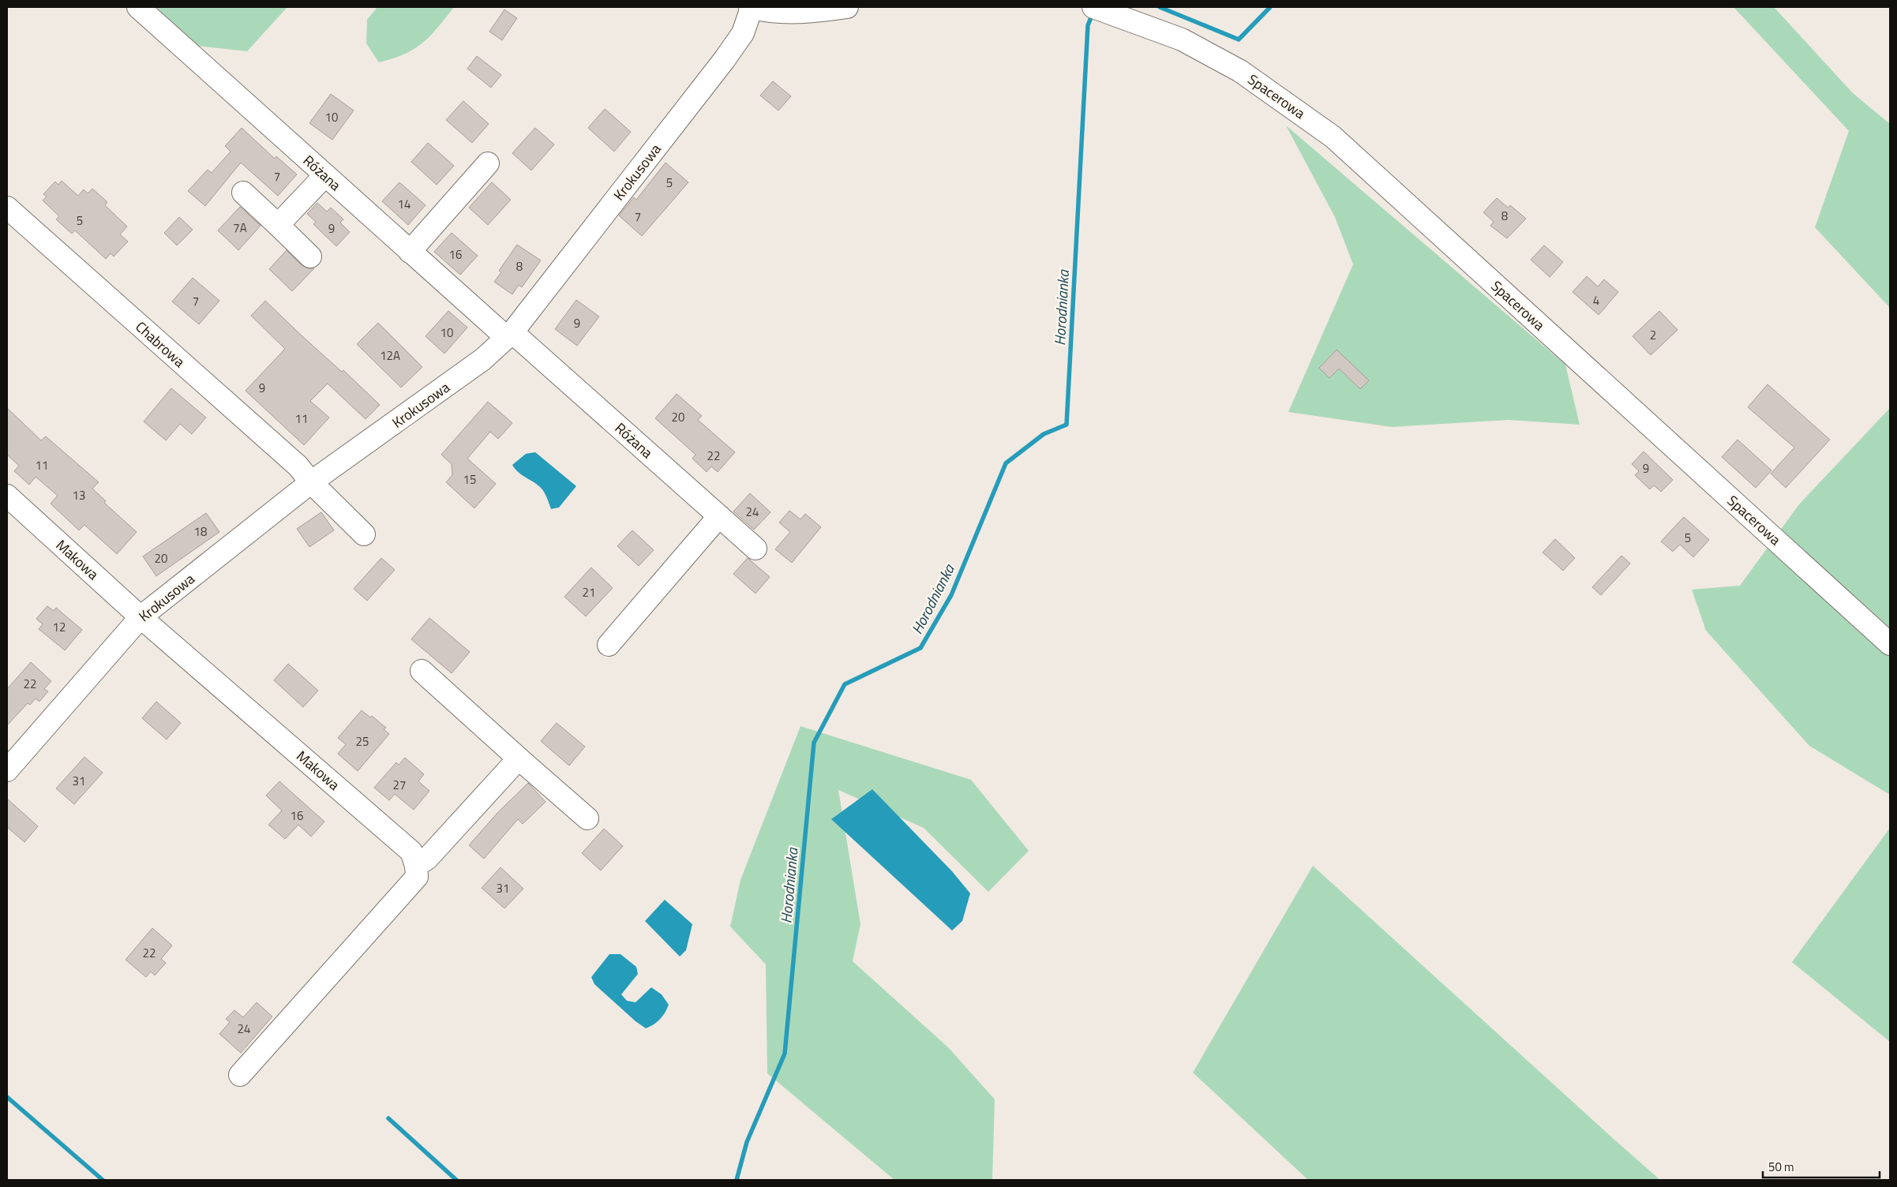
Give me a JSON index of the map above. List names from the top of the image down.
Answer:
{
  "streets": {
    "street": [
      "Spacerowa",
      "Krokusowa",
      "Różana",
      "Chabrowa",
      "Makowa"
    ]
  },
  "crossings": [
    ["Krokusowa", "Różana"],
    ["Krokusowa", "Chabrowa"],
    ["Krokusowa", "Makowa"]
  ],
  "water": ["Horodnianka"],
  "house_numbers": [
    "10",
    "7",
    "5",
    "14",
    "8",
    "7",
    "5",
    "7A",
    "9",
    "16",
    "8",
    "4",
    "7",
    "9",
    "10",
    "2",
    "12A",
    "9",
    "20",
    "11",
    "22",
    "11",
    "9",
    "15",
    "13",
    "24",
    "18",
    "5",
    "20",
    "21",
    "12",
    "22",
    "25",
    "31",
    "27",
    "16",
    "31",
    "22",
    "24"
  ],
  "scale_bar": "50 m"
}
